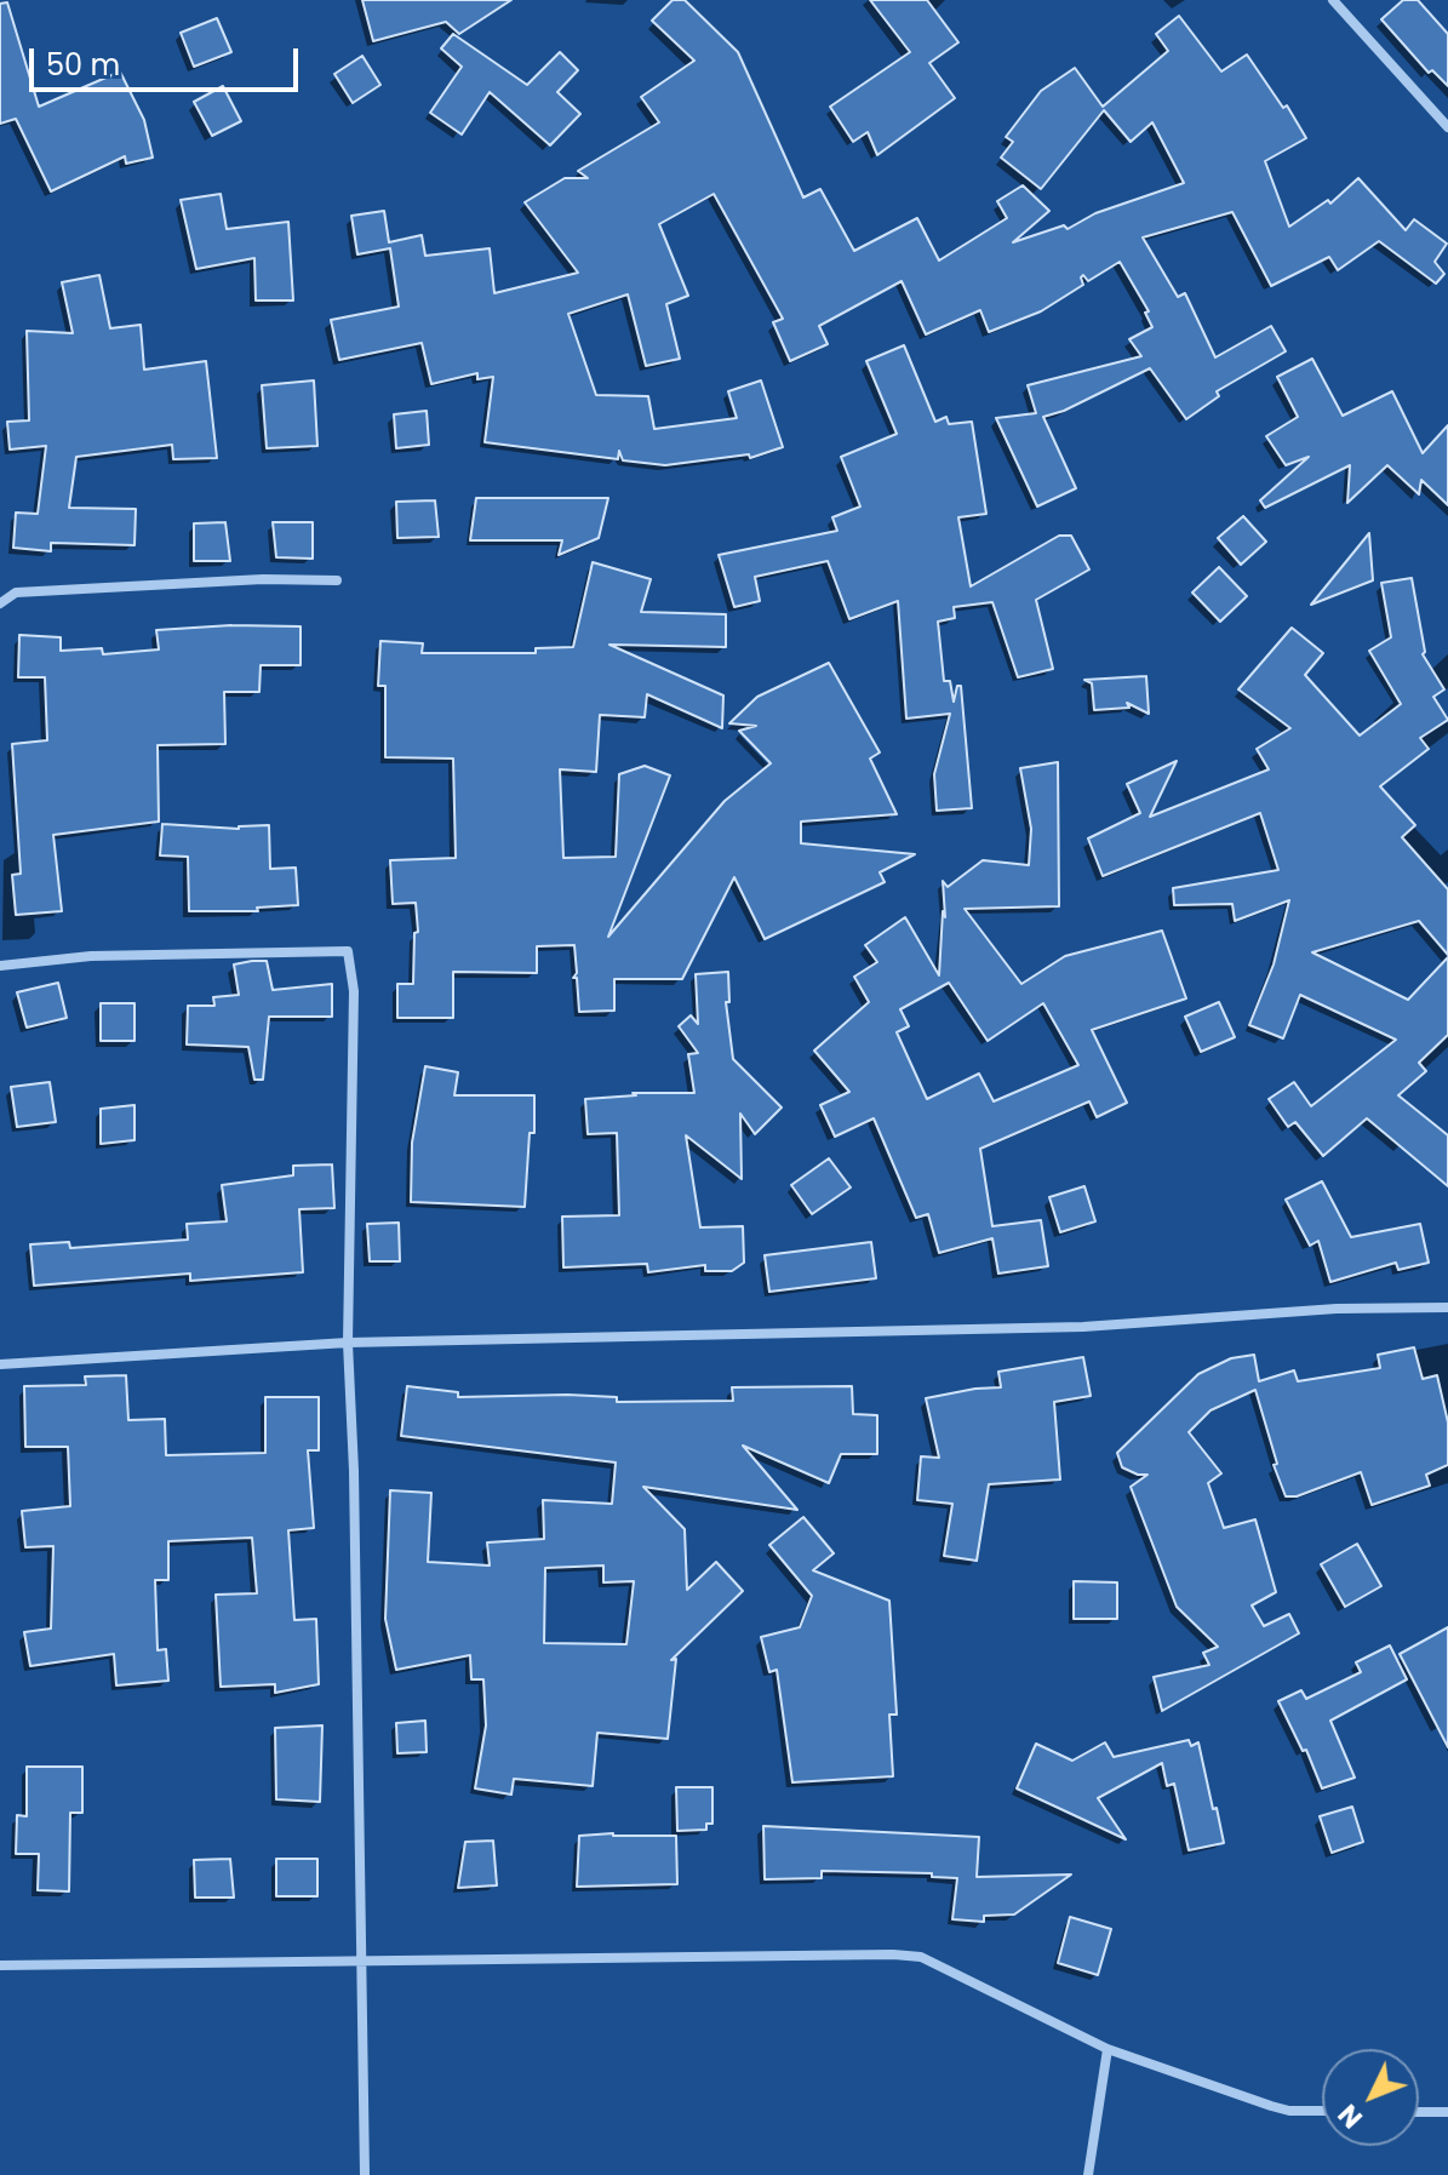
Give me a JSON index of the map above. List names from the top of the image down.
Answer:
{
  "scale_bar": "50 m",
  "north": "bottom left"
}
